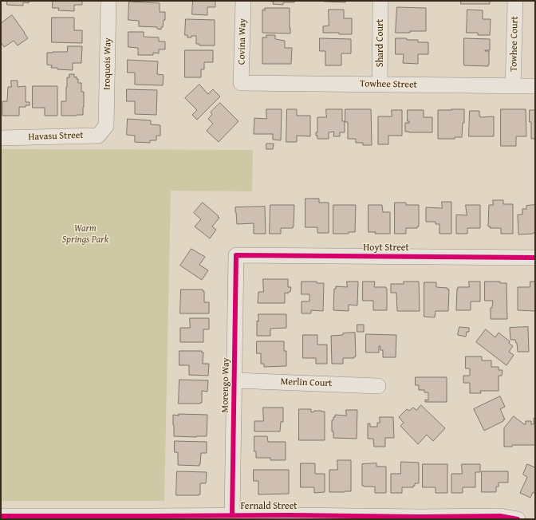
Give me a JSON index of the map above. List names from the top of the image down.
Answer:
{
  "streets": {
    "street": [
      "Covina Way",
      "Shard Court",
      "Towhee Court",
      "Iroquois Way",
      "Towhee Street",
      "Havasu Street",
      "Hoyt Street",
      "Merlin Court",
      "Morengo Way",
      "Fernald Street"
    ]
  },
  "crossings": [
    ["Covina Way", "Towhee Street"],
    ["Shard Court", "Towhee Street"],
    ["Towhee Court", "Towhee Street"],
    ["Iroquois Way", "Havasu Street"],
    ["Hoyt Street", "Morengo Way"],
    ["Merlin Court", "Morengo Way"],
    ["Morengo Way", "Fernald Street"]
  ],
  "parks": ["Warm Springs Park"]
}
